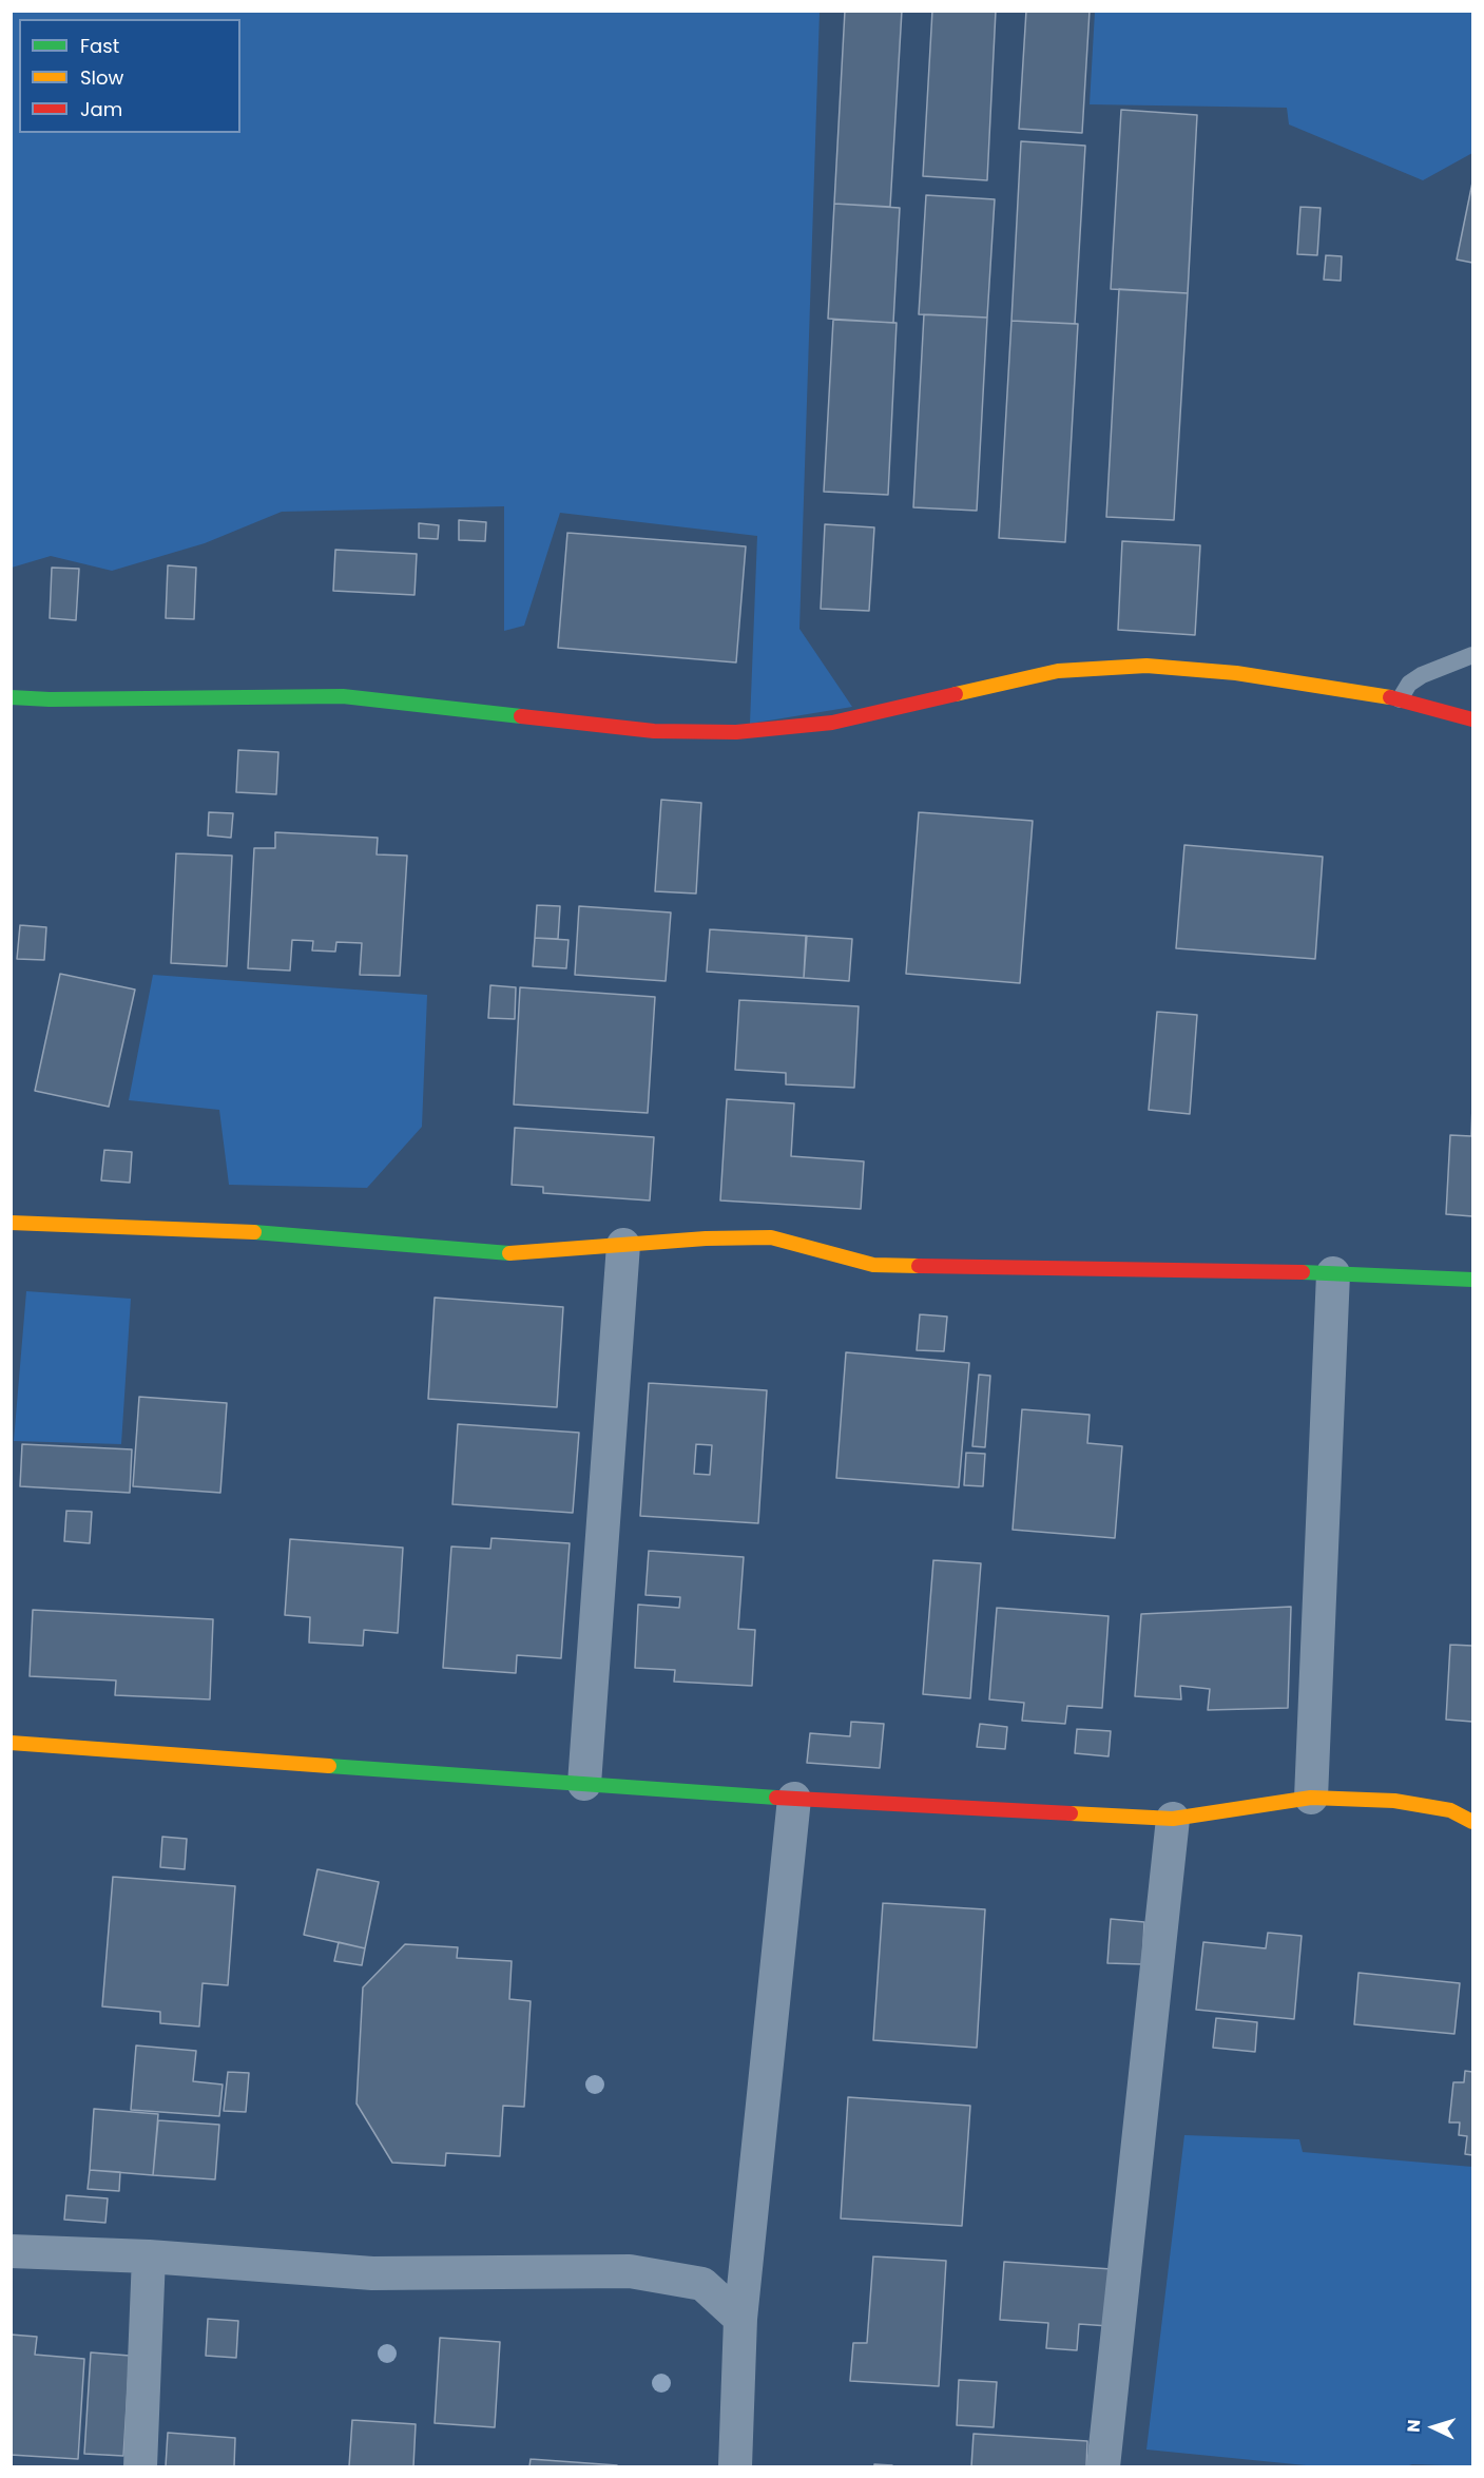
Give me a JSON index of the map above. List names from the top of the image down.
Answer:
{
  "legend": ["Fast", "Slow", "Jam"],
  "north": "left"
}
